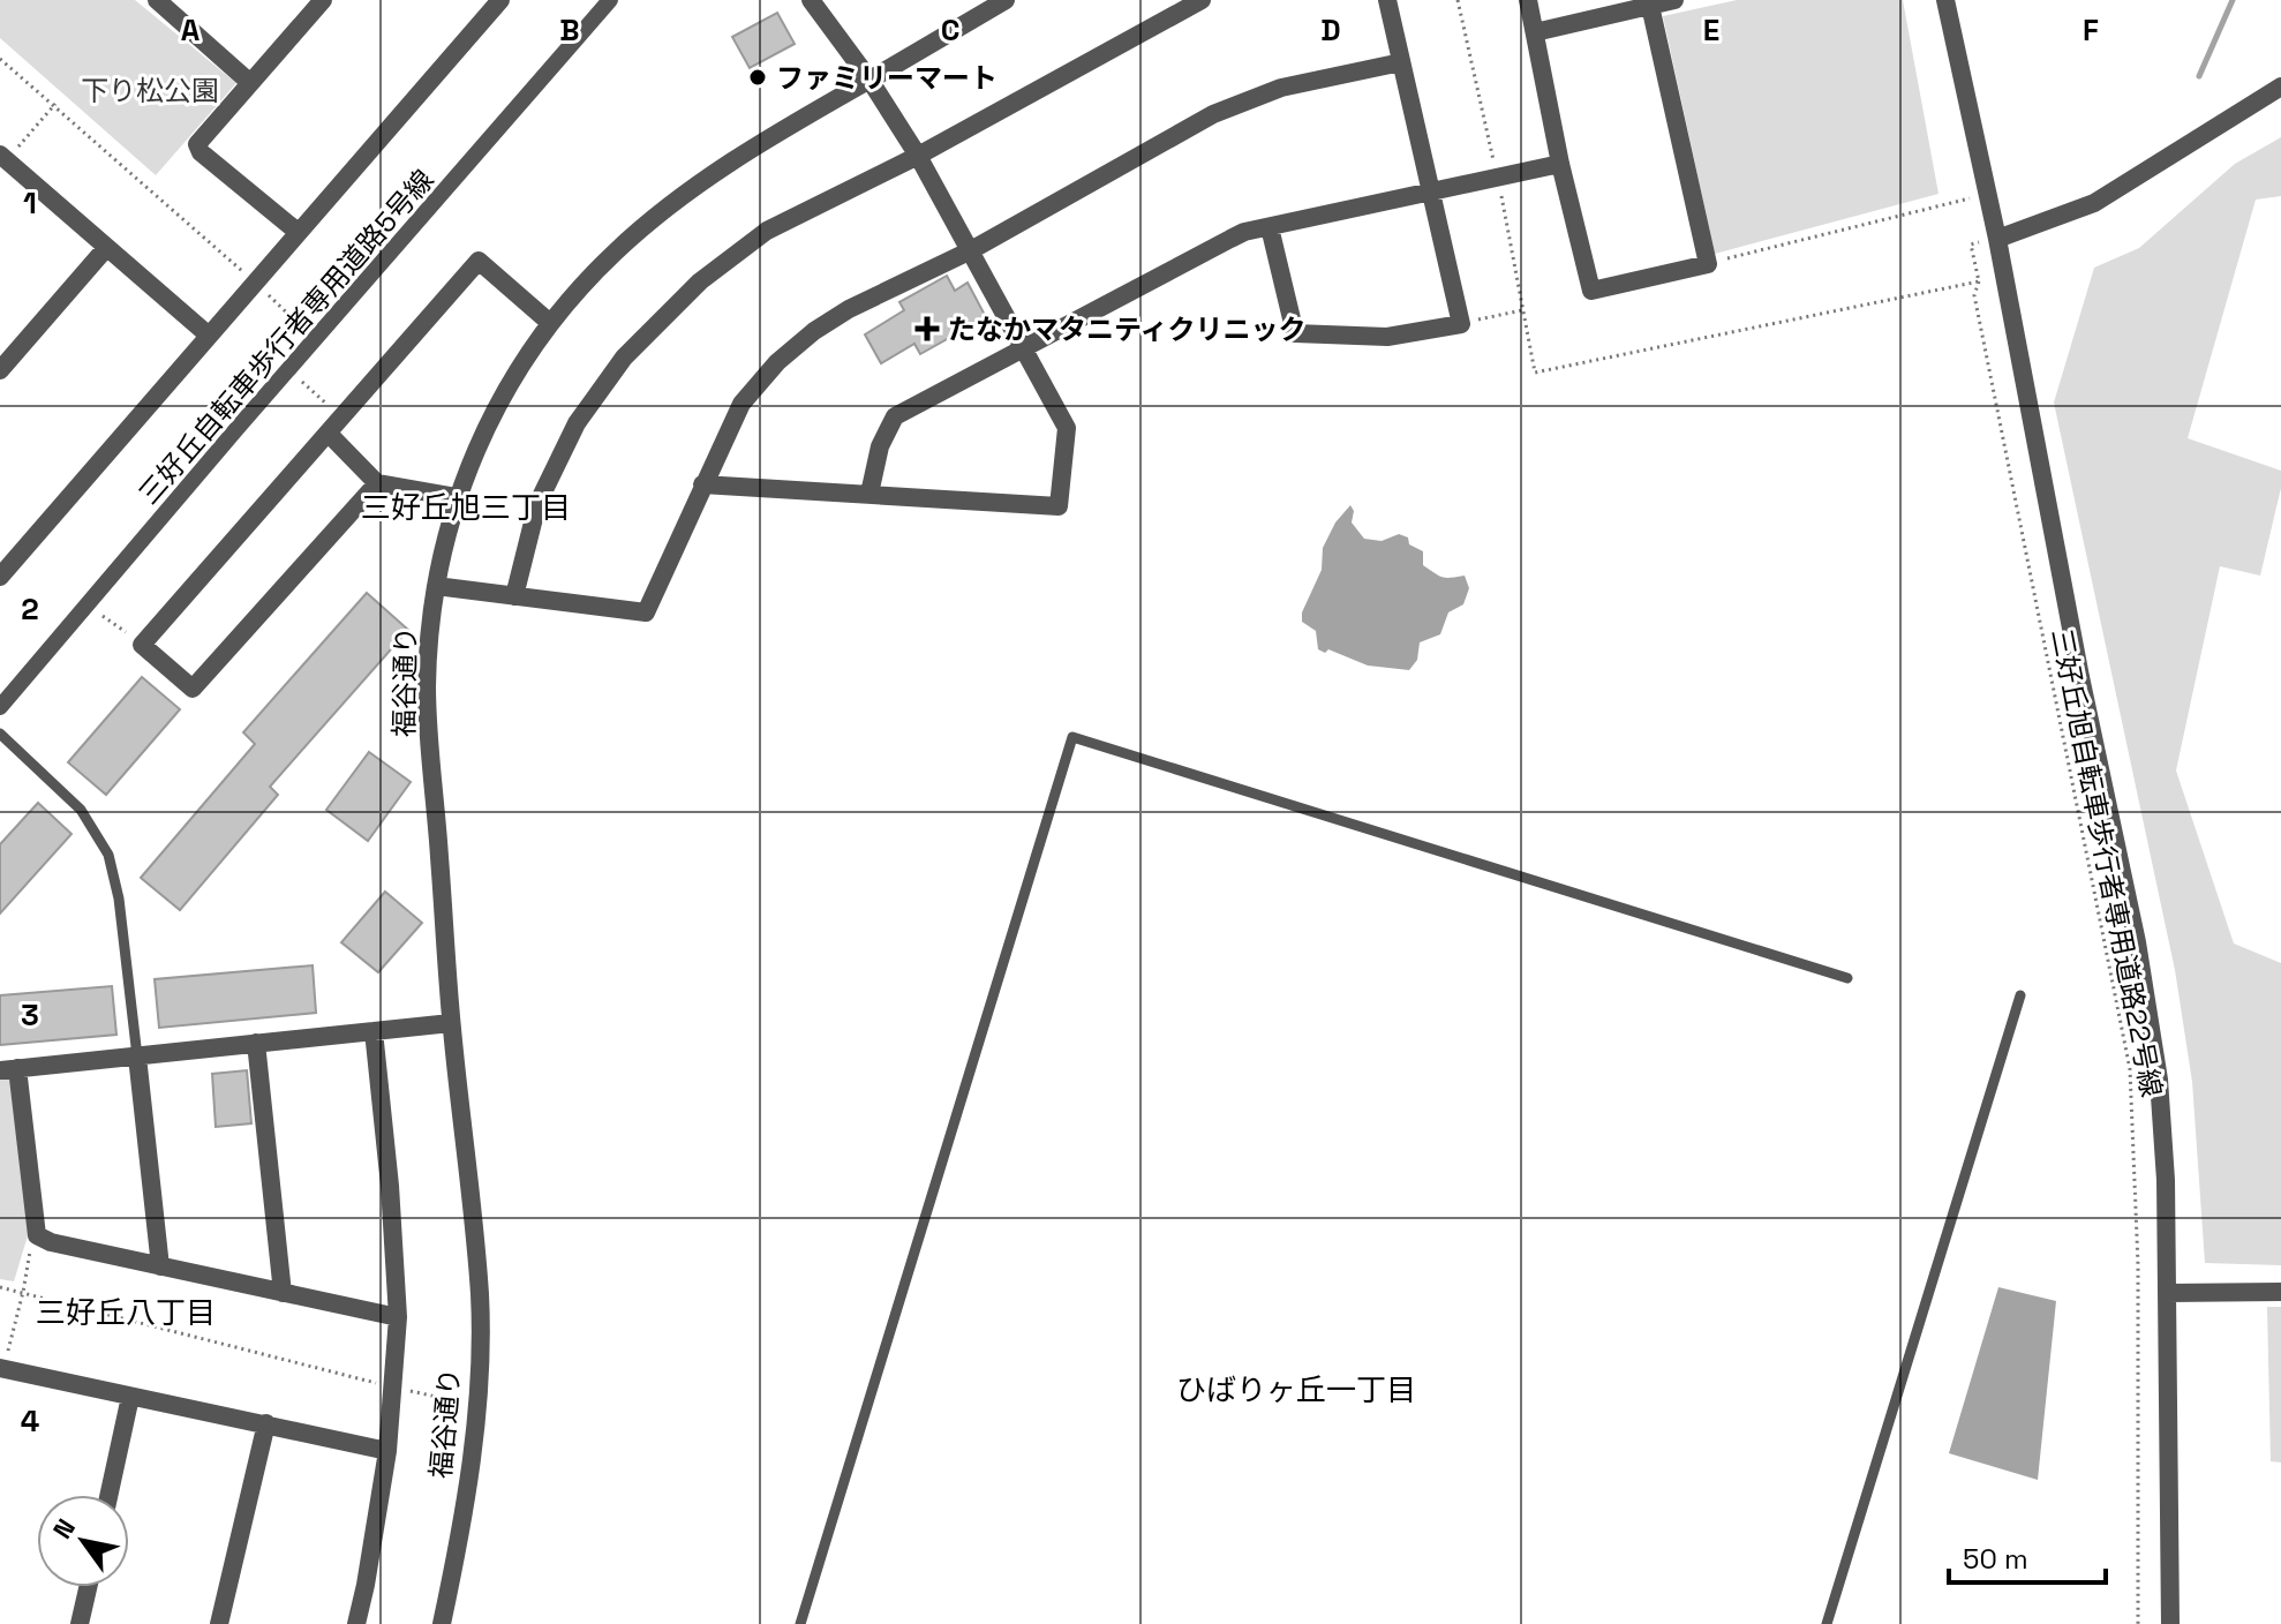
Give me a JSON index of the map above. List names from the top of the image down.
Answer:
{
  "streets": {
    "street": ["三好丘自転車歩行者専用道路5号線", "福谷通り"],
    "path": ["三好丘旭自転車歩行者専用道路22号線"]
  },
  "districts": ["三好丘旭三丁目", "三好丘八丁目", "ひばりヶ丘一丁目"],
  "parks": ["下り松公園"],
  "places": {
    "other": ["ファミリーマート"],
    "health": ["たなかマタニティクリニック"]
  },
  "scale_bar": "50 m",
  "north": "top left",
  "grid": {
    "columns": [
      "A",
      "B",
      "C",
      "D",
      "E",
      "F"
    ],
    "rows": [
      "1",
      "2",
      "3",
      "4"
    ]
  }
}
